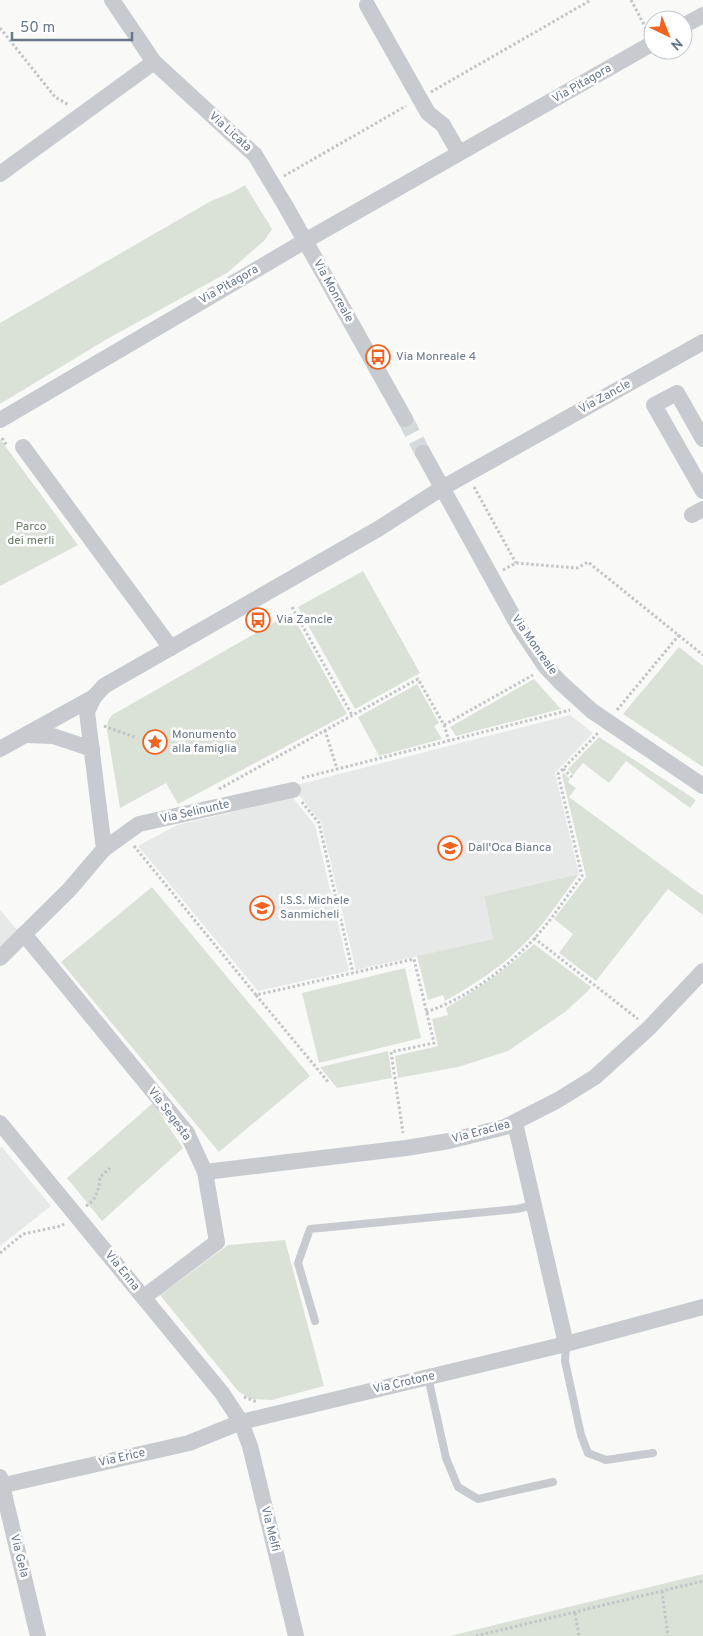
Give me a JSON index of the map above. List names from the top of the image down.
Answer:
{
  "streets": {
    "street": [
      "Via Pitagora",
      "Via Licata",
      "Via Monreale",
      "Via Zancle",
      "Via Selinunte",
      "Via Segesta",
      "Via Eraclea",
      "Via Enna",
      "Via Crotone",
      "Via Erice",
      "Via Melfi",
      "Via Gela"
    ]
  },
  "crossings": [
    ["Via Pitagora", "Via Licata"],
    ["Via Pitagora", "Via Monreale"],
    ["Via Licata", "Via Monreale"],
    ["Via Monreale", "Via Zancle"],
    ["Via Selinunte", "Via Segesta"],
    ["Via Segesta", "Via Eraclea"],
    ["Via Segesta", "Via Enna"],
    ["Via Enna", "Via Crotone"],
    ["Via Enna", "Via Erice"],
    ["Via Enna", "Via Melfi"],
    ["Via Crotone", "Via Erice"],
    ["Via Crotone", "Via Melfi"],
    ["Via Erice", "Via Melfi"],
    ["Via Erice", "Via Gela"]
  ],
  "parks": ["Parco dei merli"],
  "places": {
    "bus stop": ["Via Monreale 4", "Via Zancle"],
    "place": ["Monumento alla famiglia"],
    "school or university": ["Dall'Oca Bianca", "I.S.S. Michele Sanmicheli"]
  },
  "scale_bar": "50 m",
  "north": "bottom right"
}
